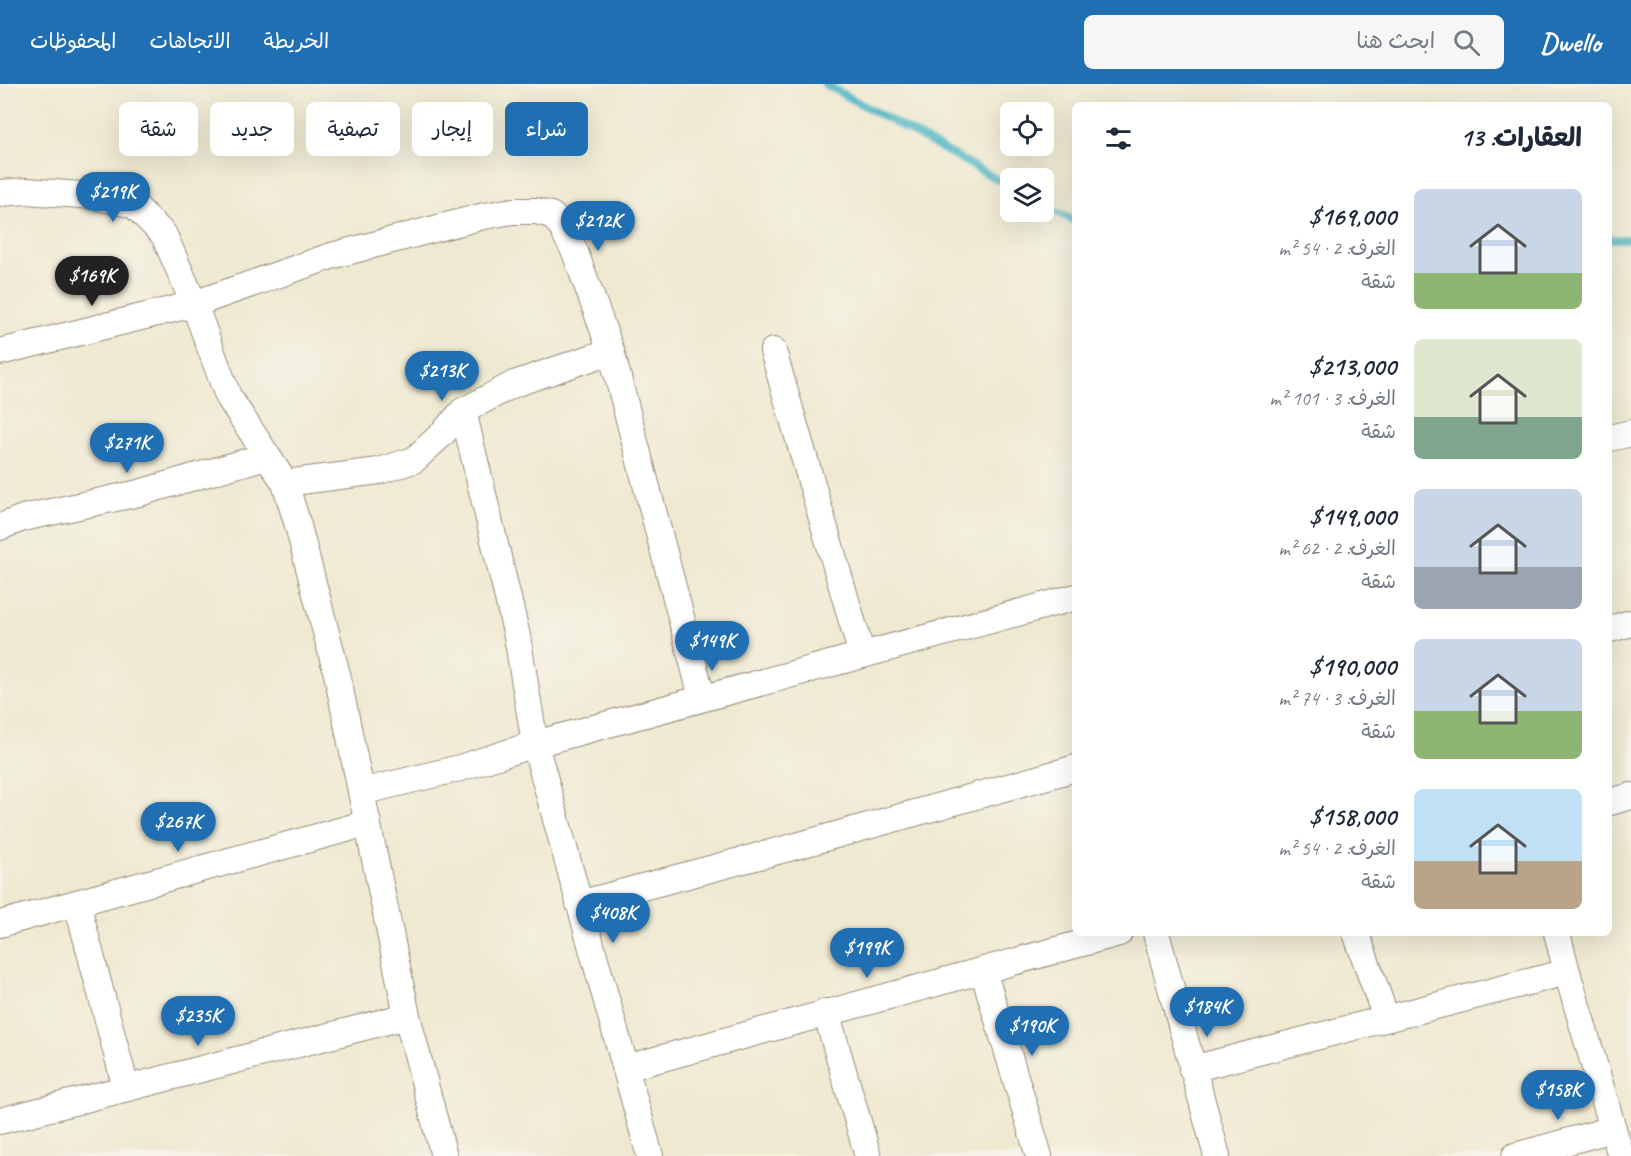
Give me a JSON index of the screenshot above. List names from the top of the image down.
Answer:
{
  "page": {
    "header": "Dwello",
    "search": "ابحث هنا",
    "nav": ["الخريطة", "الاتجاهات", "المحفوظات"],
    "chip": [
      "شراء",
      "إيجار",
      "تصفية",
      "جديد",
      "شقة"
    ],
    "heading": "العقارات: 13",
    "price": [
      "$219K",
      "$212K",
      "$169K",
      "$213K",
      "$271K",
      "$149K",
      "$267K",
      "$408K",
      "$199K",
      "$184K",
      "$235K",
      "$190K",
      "$158K"
    ],
    "list": [
      {
        "name": "$169,000",
        "note": "الغرف: 2 · 54 m² · شقة"
      },
      {
        "name": "$213,000",
        "note": "الغرف: 3 · 101 m² · شقة"
      },
      {
        "name": "$149,000",
        "note": "الغرف: 2 · 62 m² · شقة"
      },
      {
        "name": "$190,000",
        "note": "الغرف: 3 · 74 m² · شقة"
      },
      {
        "name": "$158,000",
        "note": "الغرف: 2 · 54 m² · شقة"
      }
    ]
  }
}
